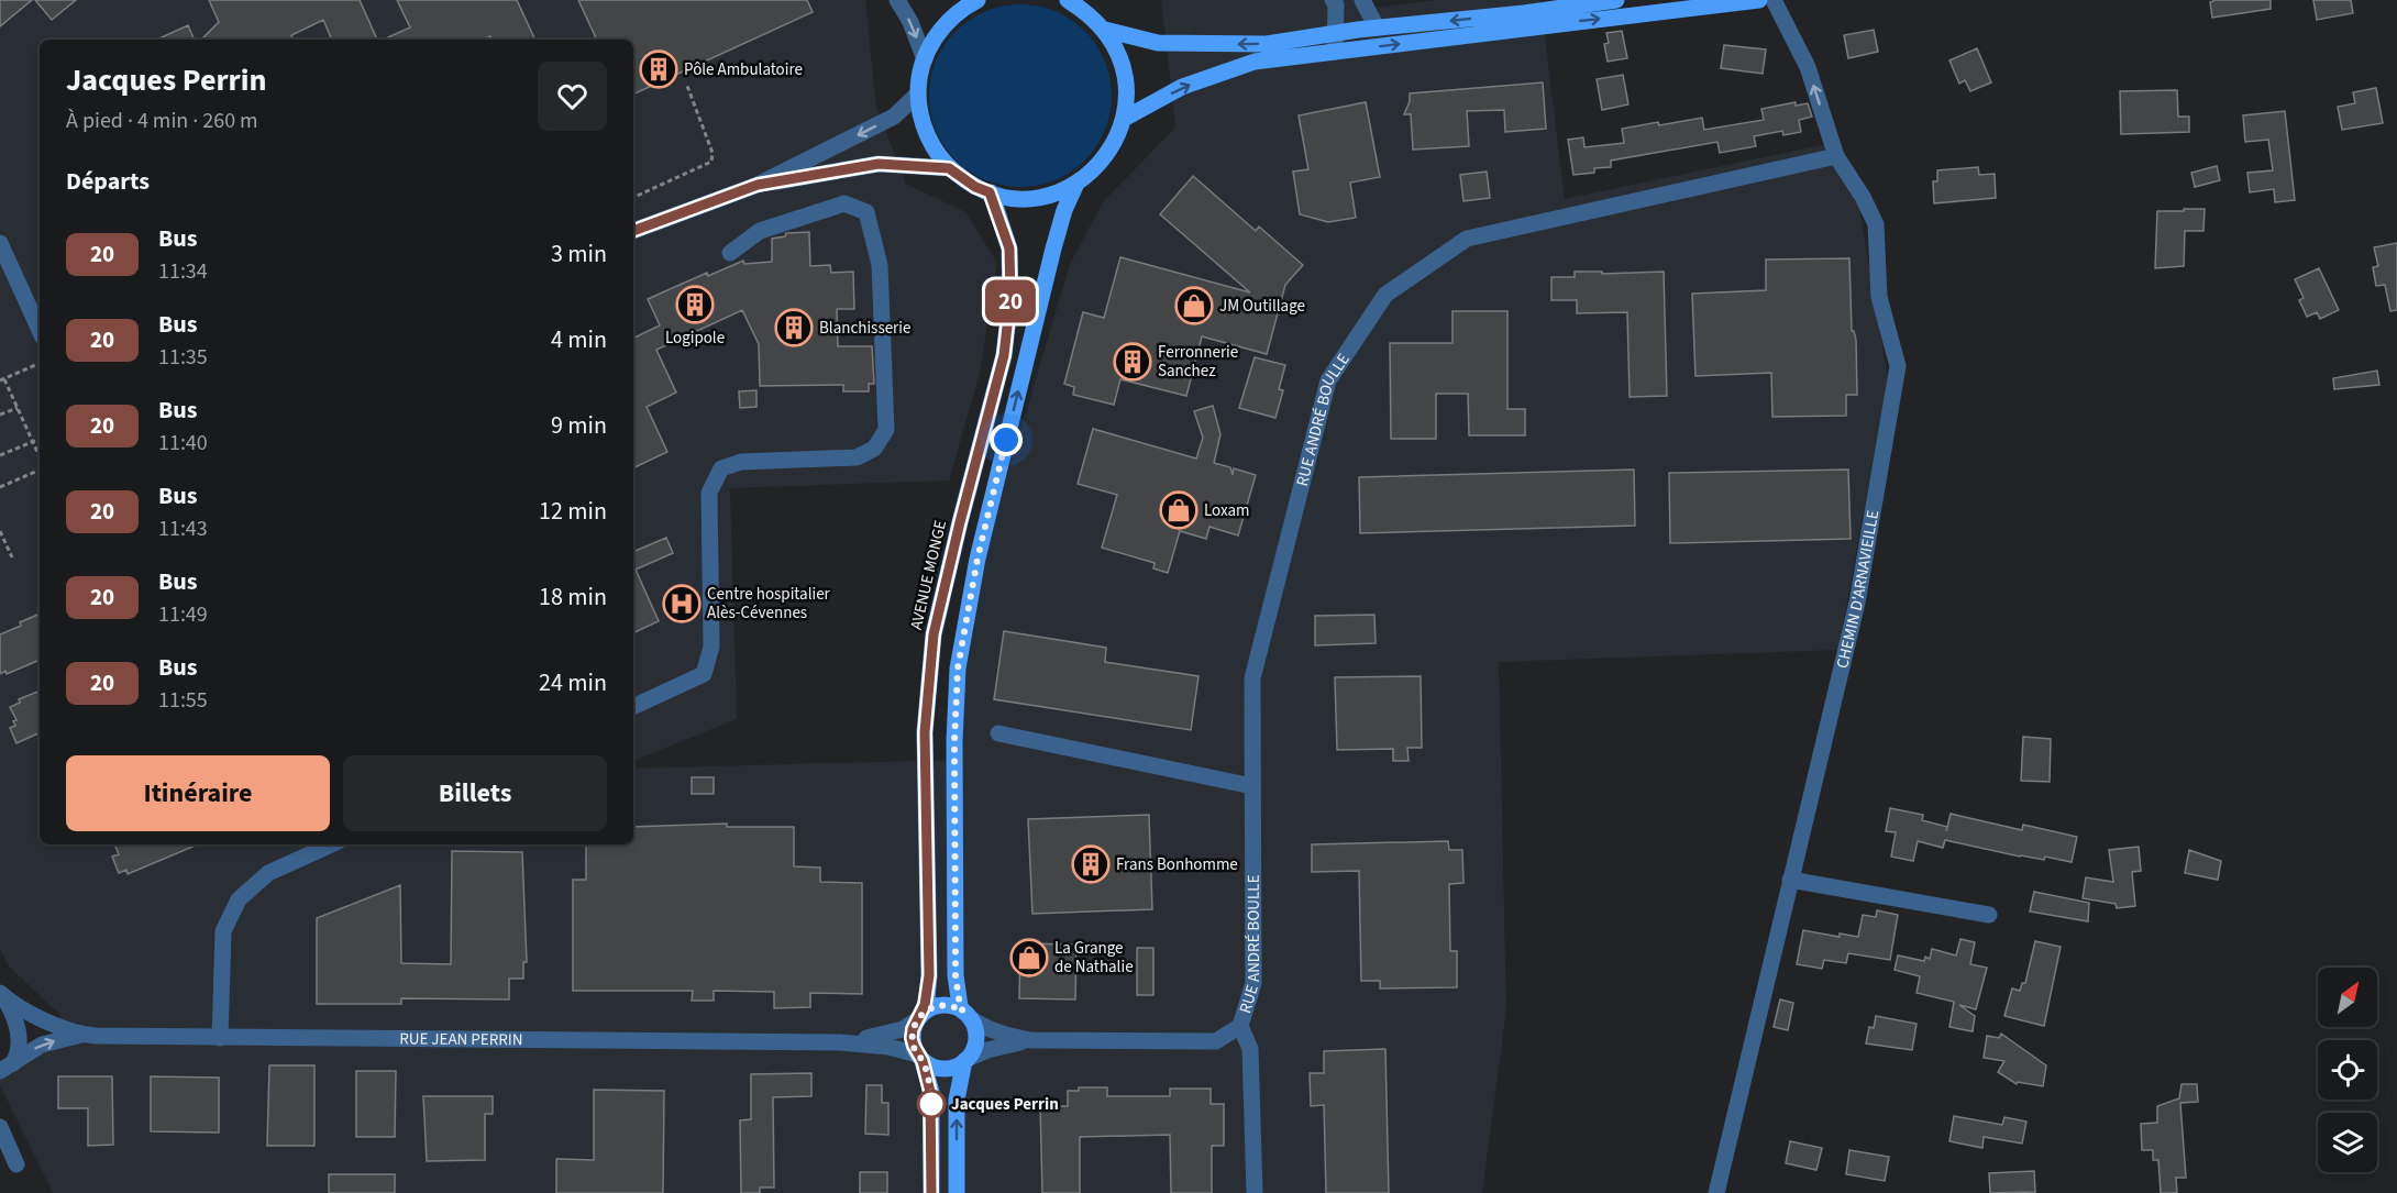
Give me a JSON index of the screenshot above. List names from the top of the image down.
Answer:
{
  "streets": {
    "main road": ["AVENUE MONGE"],
    "street": ["RUE ANDRÉ BOULLE", "CHEMIN D'ARNAVIEILLE", "RUE JEAN PERRIN"]
  },
  "crossings": [
    ["RUE ANDRÉ BOULLE", "AVENUE MONGE"],
    ["RUE ANDRÉ BOULLE", "CHEMIN D'ARNAVIEILLE"],
    ["RUE ANDRÉ BOULLE", "RUE JEAN PERRIN"],
    ["AVENUE MONGE", "RUE JEAN PERRIN"]
  ],
  "places": {
    "building": [
      "Pôle Ambulatoire",
      "Logipole",
      "Blanchisserie",
      "Ferronnerie Sanchez",
      "Frans Bonhomme"
    ],
    "shop": ["JM Outillage", "Loxam", "La Grange de Nathalie"],
    "hospital": ["Centre hospitalier Alès-Cévennes"],
    "other": ["Jacques Perrin"]
  },
  "lines": ["bus line 20"],
  "north": "top right",
  "page": {
    "on_map": "20",
    "heading": [
      ["Jacques Perrin", "À pied · 4 min · 260 m"],
      "Départs"
    ],
    "list": [
      {
        "mark": "20",
        "name": "Bus",
        "note": "11:34",
        "value": "3 min"
      },
      {
        "mark": "20",
        "name": "Bus",
        "note": "11:35",
        "value": "4 min"
      },
      {
        "mark": "20",
        "name": "Bus",
        "note": "11:40",
        "value": "9 min"
      },
      {
        "mark": "20",
        "name": "Bus",
        "note": "11:43",
        "value": "12 min"
      },
      {
        "mark": "20",
        "name": "Bus",
        "note": "11:49",
        "value": "18 min"
      },
      {
        "mark": "20",
        "name": "Bus",
        "note": "11:55",
        "value": "24 min"
      }
    ],
    "buttons": ["Itinéraire", "Billets"]
  }
}
